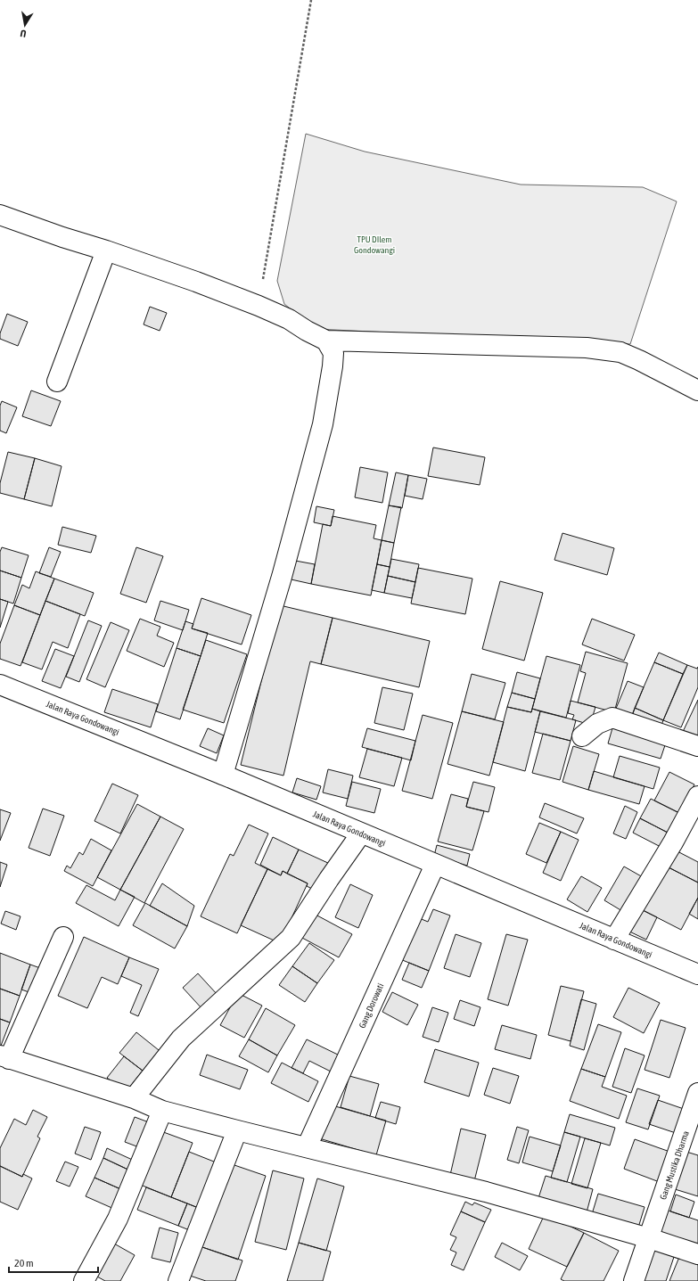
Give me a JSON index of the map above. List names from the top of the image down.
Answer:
{
  "streets": {
    "street": ["Jalan Raya Gondowangi", "Gang Dorowati", "Gang Mustika Dharma"]
  },
  "crossings": [
    ["Jalan Raya Gondowangi", "Gang Dorowati"]
  ],
  "parks": ["TPU DIlem Gondowangi"],
  "scale_bar": "20 m",
  "north": "bottom"
}
